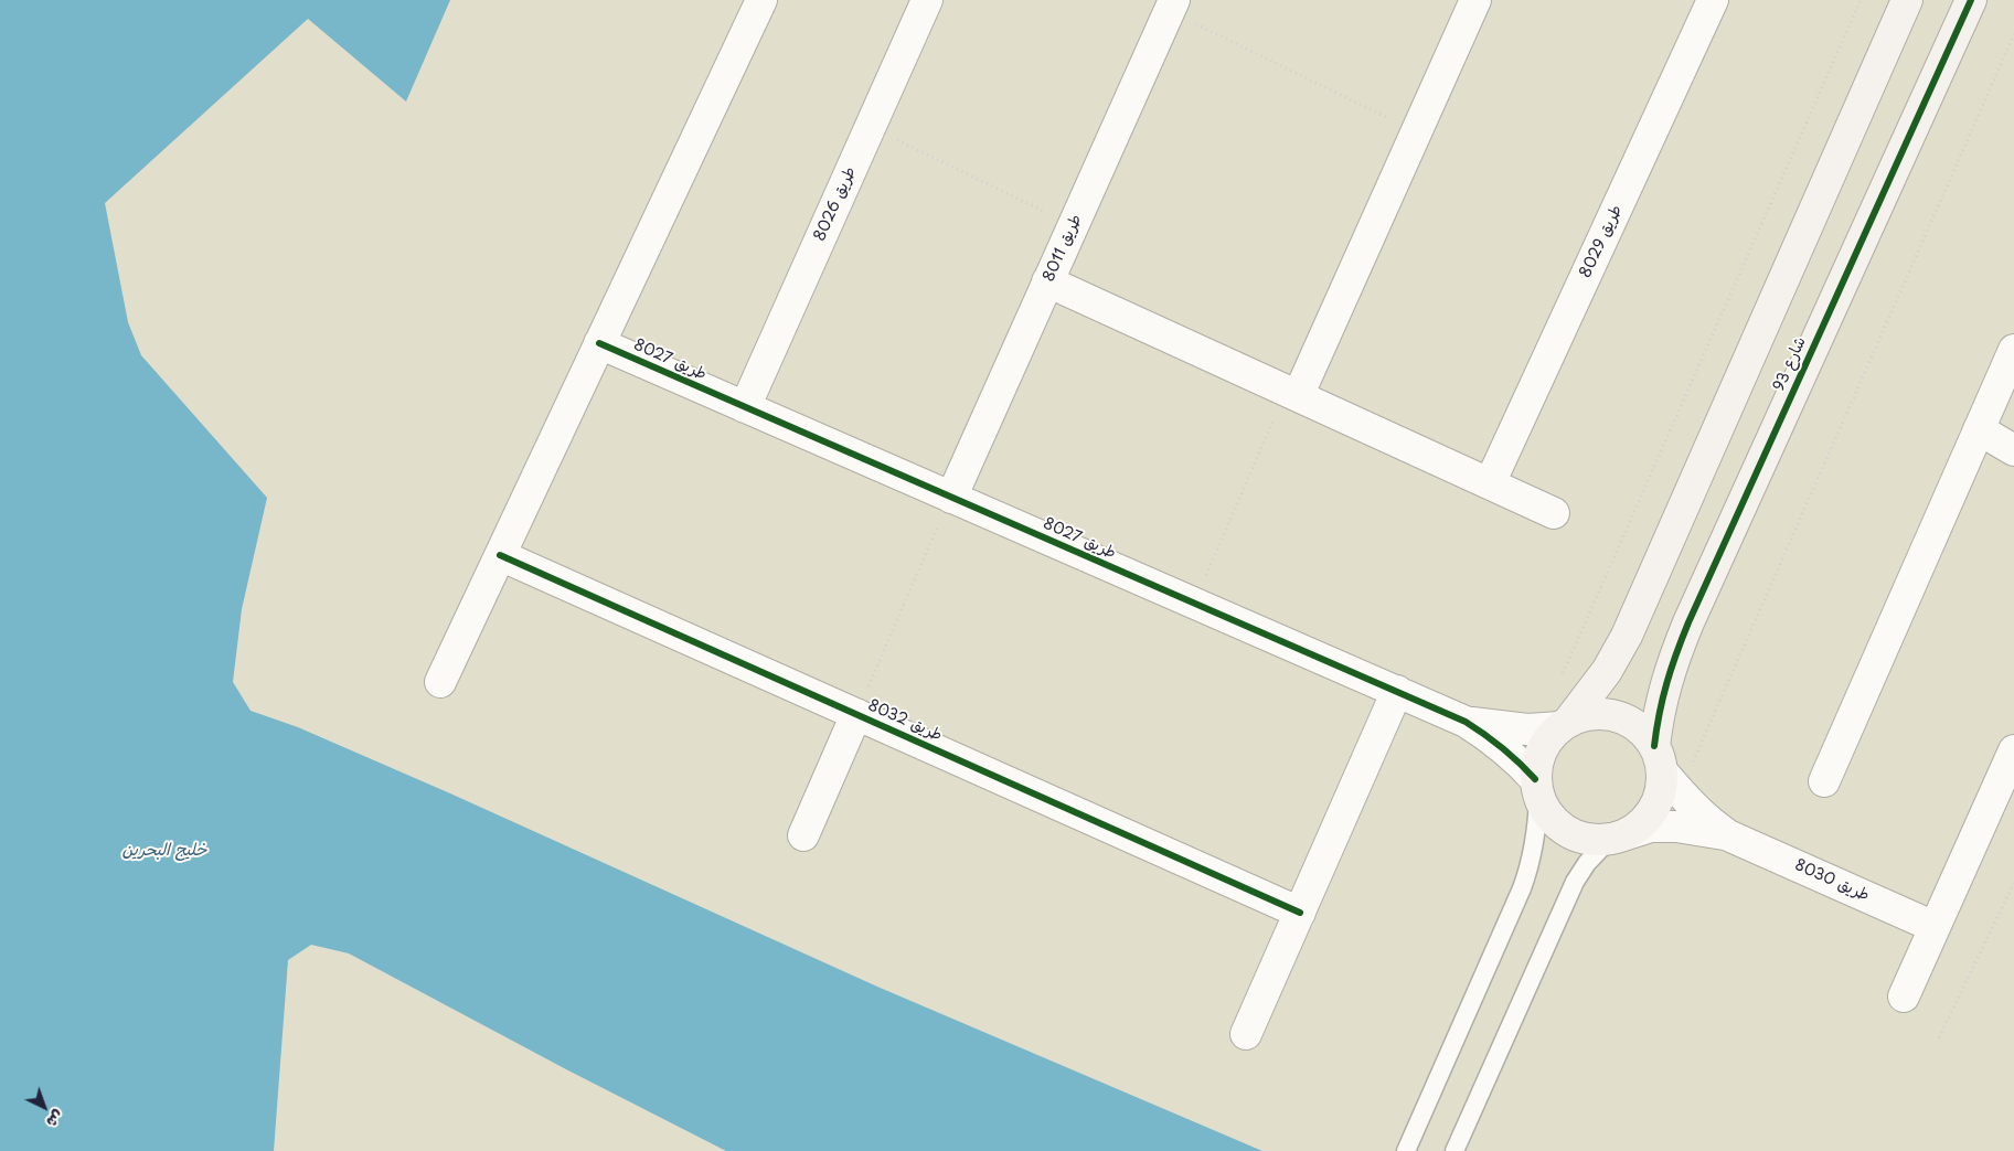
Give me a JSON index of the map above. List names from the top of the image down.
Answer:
{
  "streets": {
    "street": [
      "طريق 8026",
      "طريق 8029",
      "طريق 8011",
      "طريق 8027",
      "شارع 93",
      "طريق 8032",
      "طريق 8030"
    ]
  },
  "crossings": [
    ["طريق 8026", "طريق 8027"],
    ["طريق 8011", "طريق 8027"],
    ["طريق 8027", "شارع 93"],
    ["طريق 8027", "طريق 8030"],
    ["شارع 93", "طريق 8030"]
  ],
  "water": ["خليج البحرين"],
  "north": "bottom right"
}
